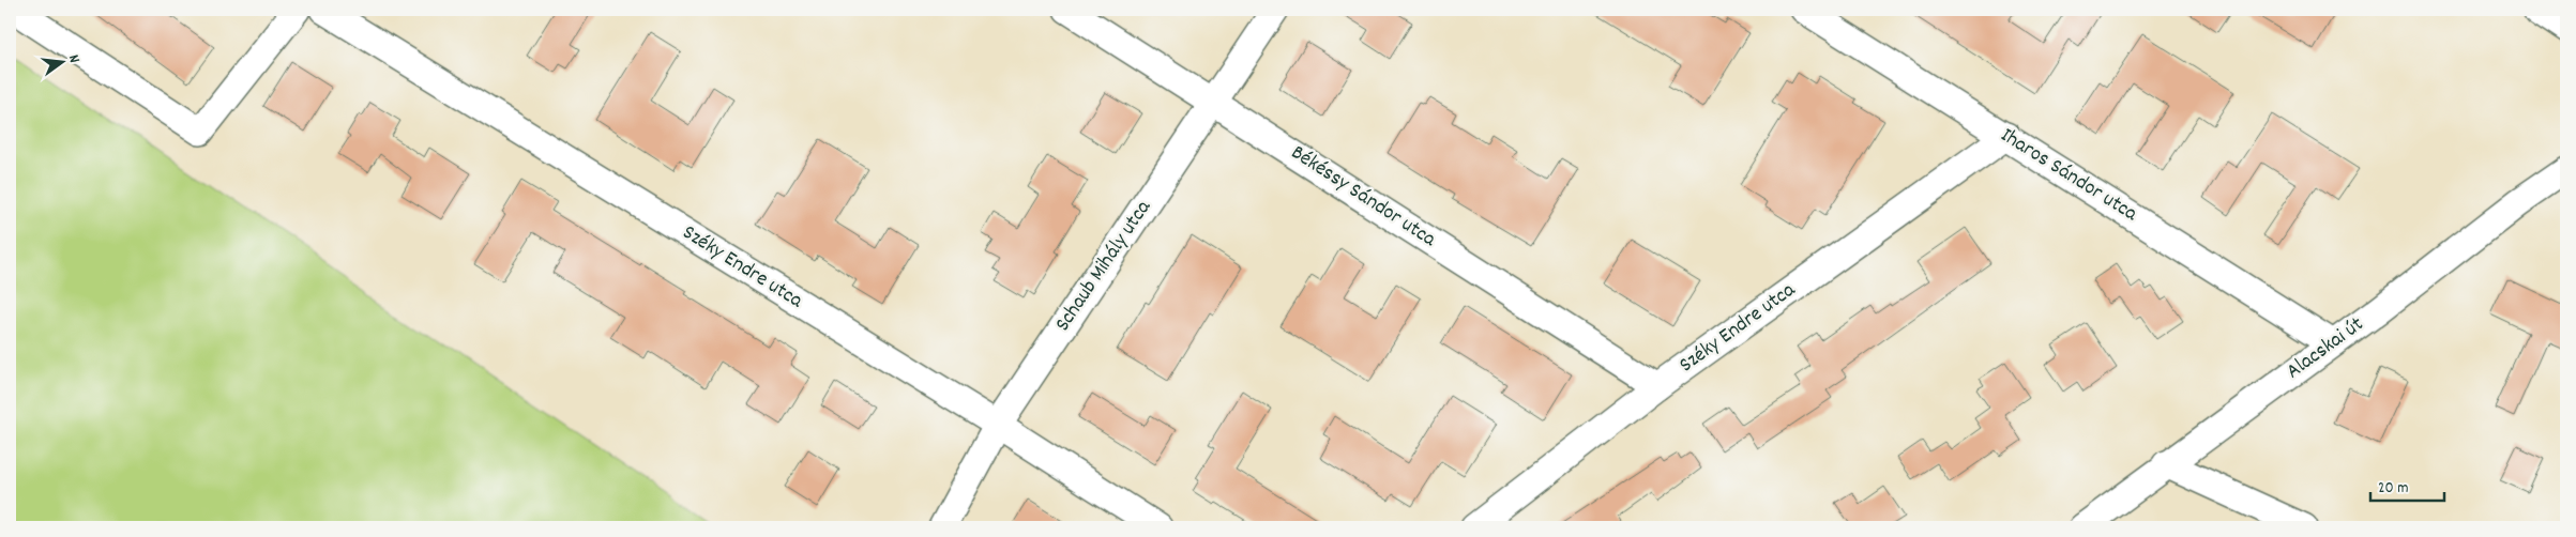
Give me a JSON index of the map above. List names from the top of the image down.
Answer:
{
  "streets": {
    "street": [
      "Iharos Sándor utca",
      "Békéssy Sándor utca",
      "Schaub Mihály utca",
      "Széky Endre utca",
      "Alacskai út"
    ]
  },
  "crossings": [
    ["Iharos Sándor utca", "Széky Endre utca"],
    ["Iharos Sándor utca", "Alacskai út"],
    ["Békéssy Sándor utca", "Schaub Mihály utca"],
    ["Békéssy Sándor utca", "Széky Endre utca"],
    ["Schaub Mihály utca", "Széky Endre utca"]
  ],
  "scale_bar": "20 m",
  "north": "right"
}
